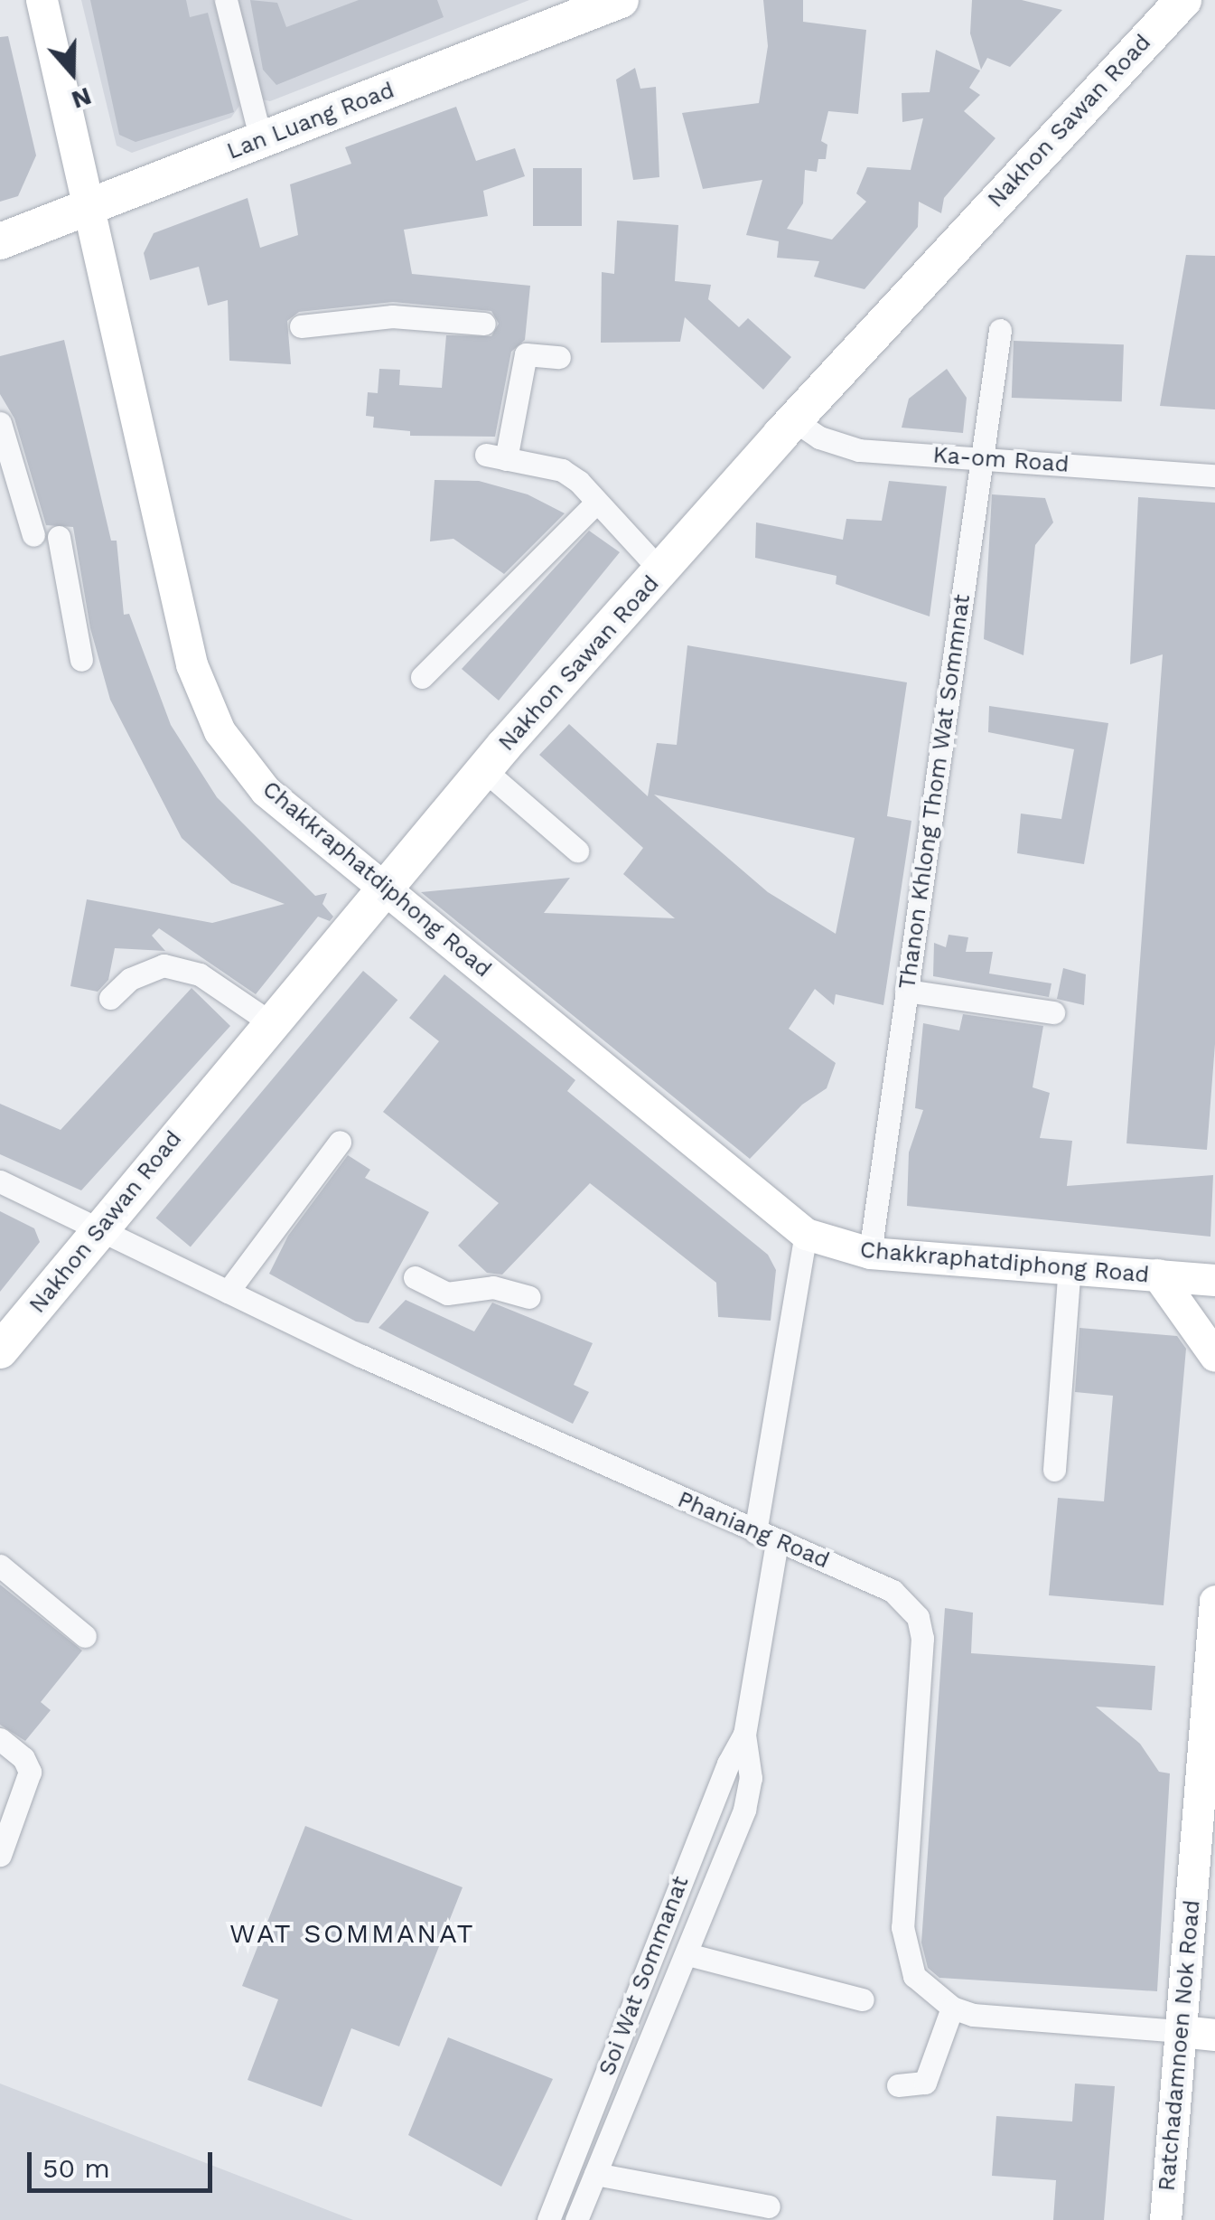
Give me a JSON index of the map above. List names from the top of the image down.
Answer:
{
  "streets": {
    "main road": [
      "Lan Luang Road",
      "Nakhon Sawan Road",
      "Chakkraphatdiphong Road",
      "Ratchadamnoen Nok Road"
    ],
    "street": [
      "Ka-om Road",
      "Thanon Khlong Thom Wat Sommnat",
      "Phaniang Road",
      "Soi Wat Sommanat"
    ]
  },
  "crossings": [
    ["Lan Luang Road", "Chakkraphatdiphong Road"],
    ["Nakhon Sawan Road", "Ka-om Road"],
    ["Nakhon Sawan Road", "Chakkraphatdiphong Road"],
    ["Nakhon Sawan Road", "Phaniang Road"],
    ["Ka-om Road", "Thanon Khlong Thom Wat Sommnat"],
    ["Thanon Khlong Thom Wat Sommnat", "Chakkraphatdiphong Road"],
    ["Phaniang Road", "Soi Wat Sommanat"],
    ["Phaniang Road", "Ratchadamnoen Nok Road"]
  ],
  "districts": ["WAT SOMMANAT"],
  "scale_bar": "50 m",
  "north": "bottom"
}
